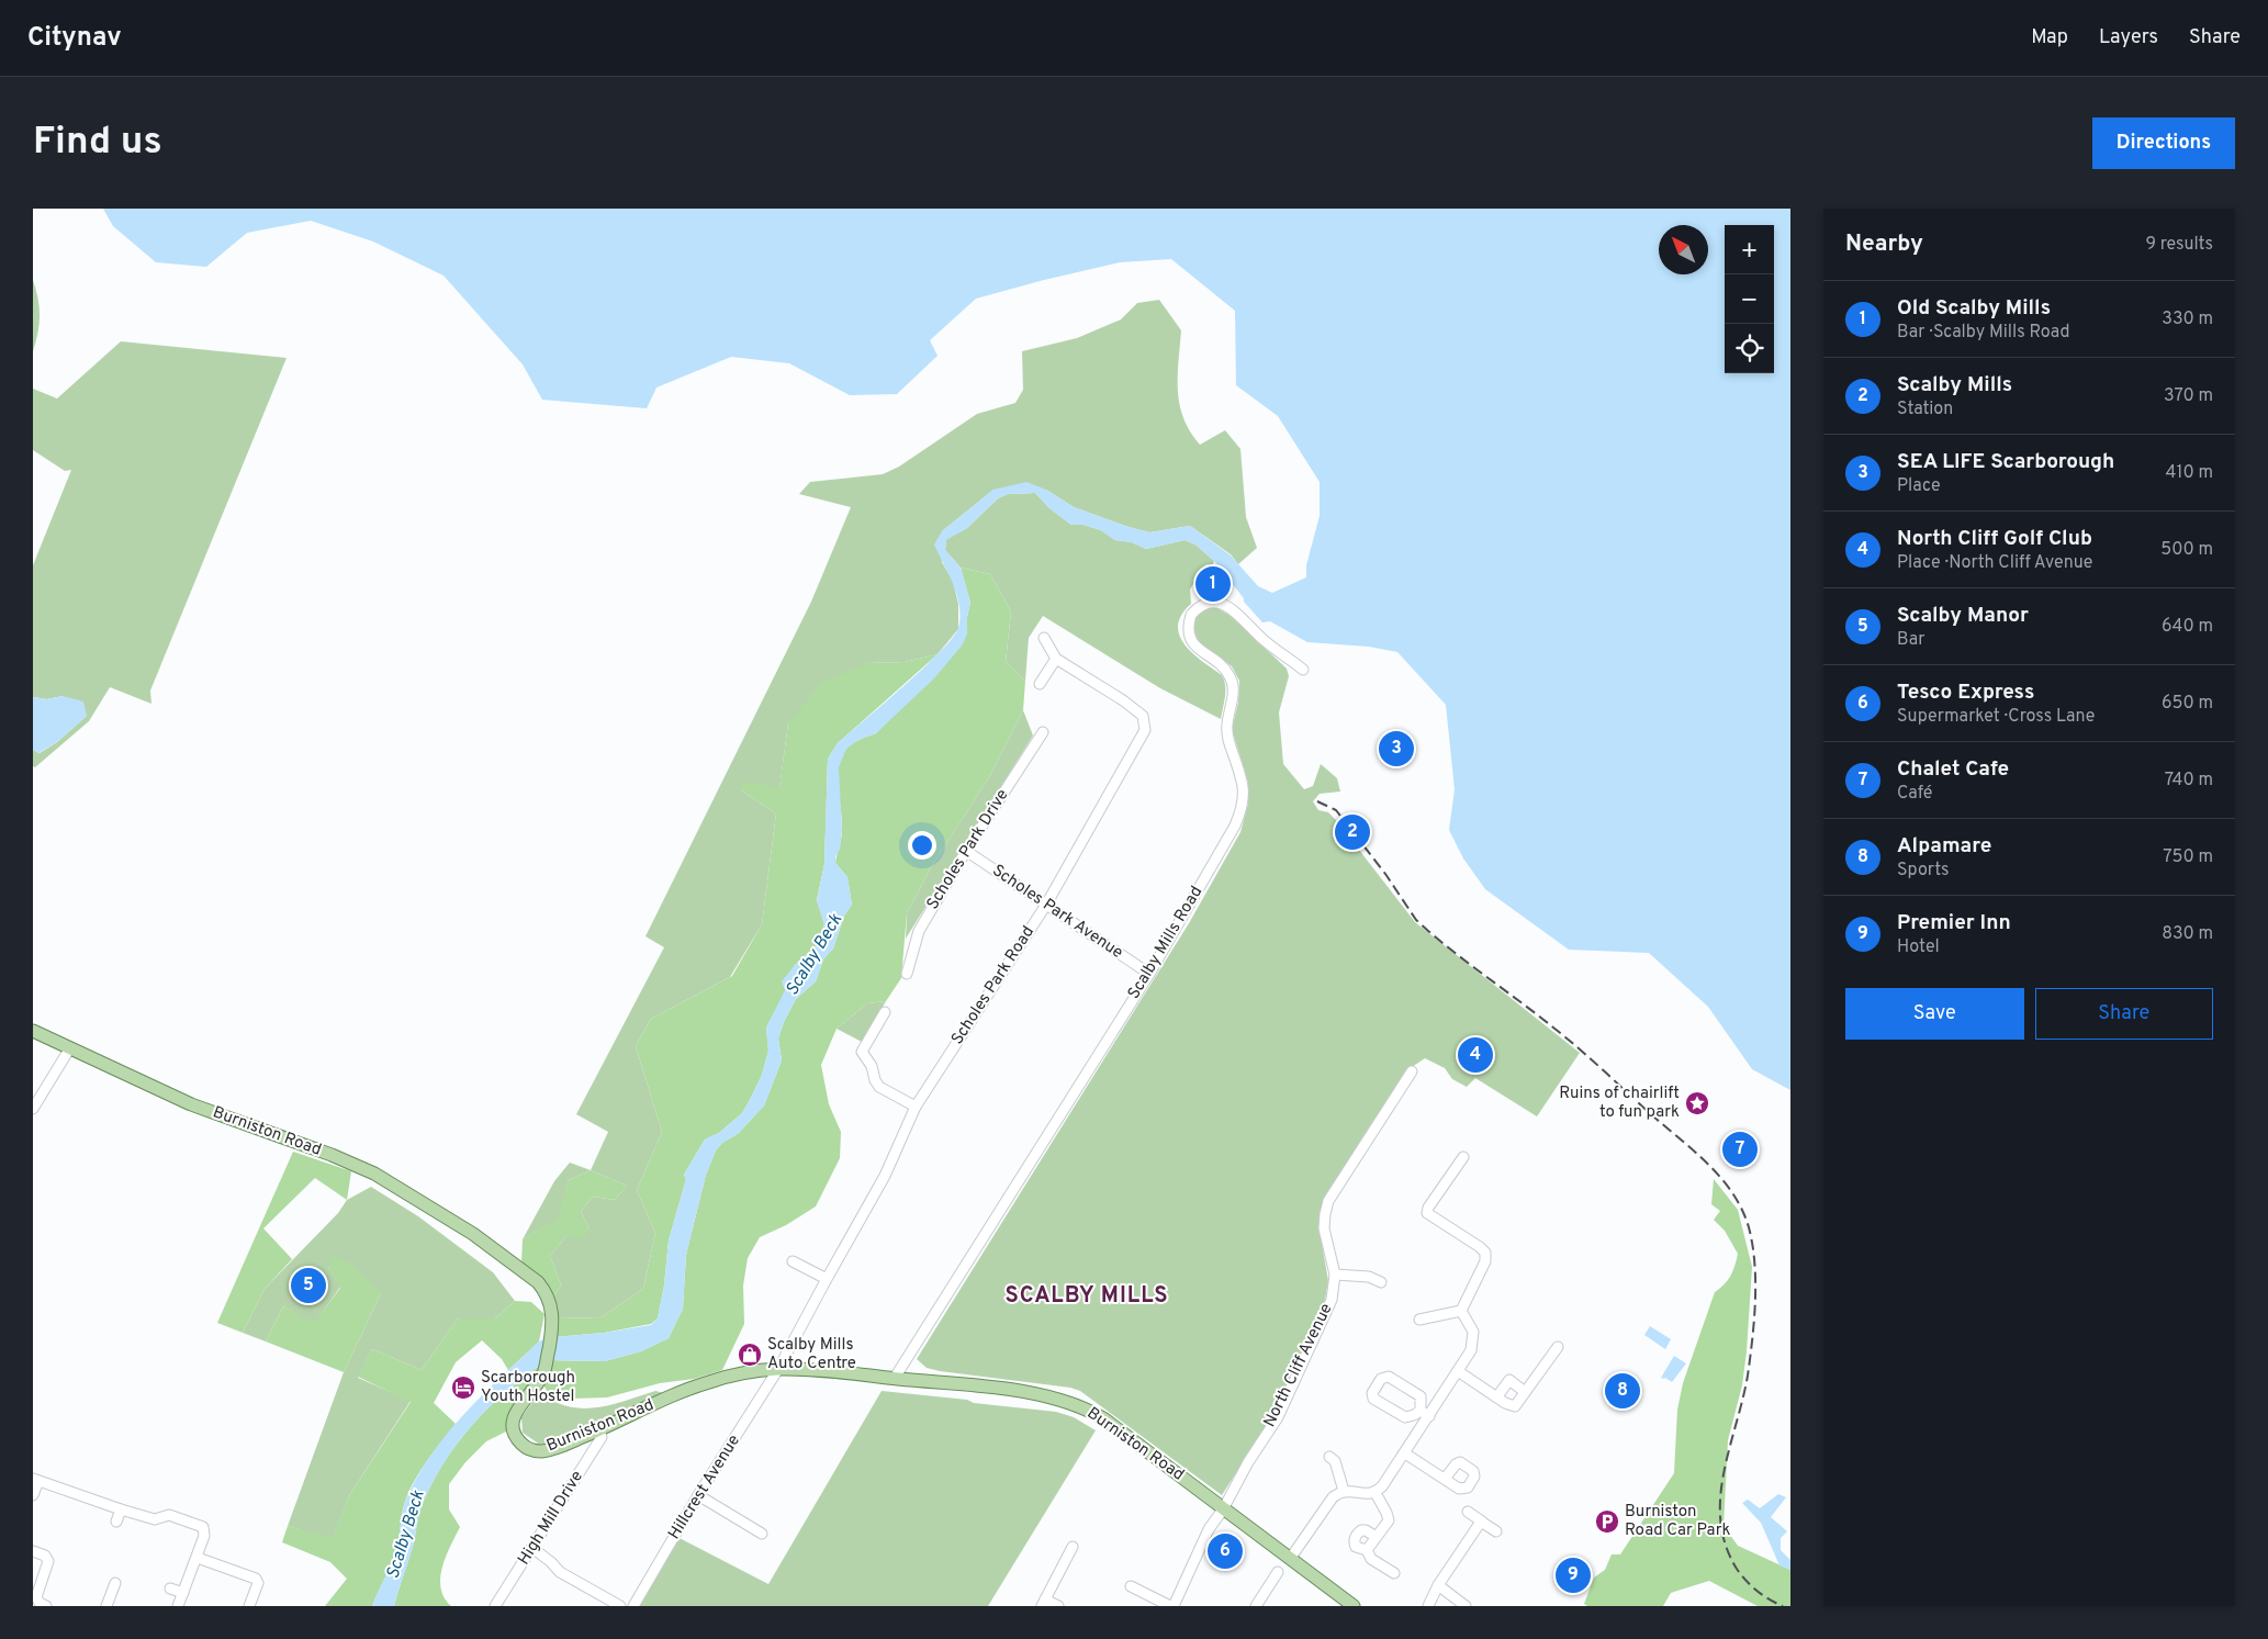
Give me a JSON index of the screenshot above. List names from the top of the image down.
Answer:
{
  "streets": {
    "main road": ["Burniston Road"],
    "street": [
      "Scholes Park Drive",
      "Scholes Park Avenue",
      "Scalby Mills Road",
      "Scholes Park Road",
      "North Cliff Avenue",
      "Hillcrest Avenue",
      "High Mill Drive"
    ]
  },
  "crossings": [
    ["Scholes Park Drive", "Scholes Park Avenue"],
    ["Scholes Park Avenue", "Scalby Mills Road"],
    ["Scholes Park Avenue", "Scholes Park Road"],
    ["Scalby Mills Road", "Burniston Road"],
    ["Scholes Park Road", "Burniston Road"],
    ["Scholes Park Road", "Hillcrest Avenue"],
    ["Burniston Road", "North Cliff Avenue"],
    ["Burniston Road", "Hillcrest Avenue"],
    ["Burniston Road", "High Mill Drive"]
  ],
  "districts": ["SCALBY MILLS"],
  "water": ["Scalby Beck"],
  "places": {
    "place": ["Ruins of chairlift to fun park"],
    "shop": ["Scalby Mills Auto Centre"],
    "hotel": ["Scarborough Youth Hostel"],
    "parking": ["Burniston Road Car Park"]
  },
  "north": "top left",
  "page": {
    "header": "Citynav",
    "nav": ["Map", "Layers", "Share"],
    "buttons": [
      "Directions",
      ["Save", "Share"]
    ],
    "title": "Find us",
    "heading": ["Nearby", "9 results"],
    "map_buttons": ["+", "−"],
    "list": [
      {
        "mark": "1",
        "name": "Old Scalby Mills",
        "note": "Bar · Scalby Mills Road",
        "value": "330 m"
      },
      {
        "mark": "2",
        "name": "Scalby Mills",
        "note": "Station",
        "value": "370 m"
      },
      {
        "mark": "3",
        "name": "SEA LIFE Scarborough",
        "note": "Place",
        "value": "410 m"
      },
      {
        "mark": "4",
        "name": "North Cliff Golf Club",
        "note": "Place · North Cliff Avenue",
        "value": "500 m"
      },
      {
        "mark": "5",
        "name": "Scalby Manor",
        "note": "Bar",
        "value": "640 m"
      },
      {
        "mark": "6",
        "name": "Tesco Express",
        "note": "Supermarket · Cross Lane",
        "value": "650 m"
      },
      {
        "mark": "7",
        "name": "Chalet Cafe",
        "note": "Café",
        "value": "740 m"
      },
      {
        "mark": "8",
        "name": "Alpamare",
        "note": "Sports",
        "value": "750 m"
      },
      {
        "mark": "9",
        "name": "Premier Inn",
        "note": "Hotel",
        "value": "830 m"
      }
    ],
    "pins": [
      "1",
      "3",
      "2",
      "4",
      "7",
      "5",
      "8",
      "6",
      "9"
    ]
  }
}
